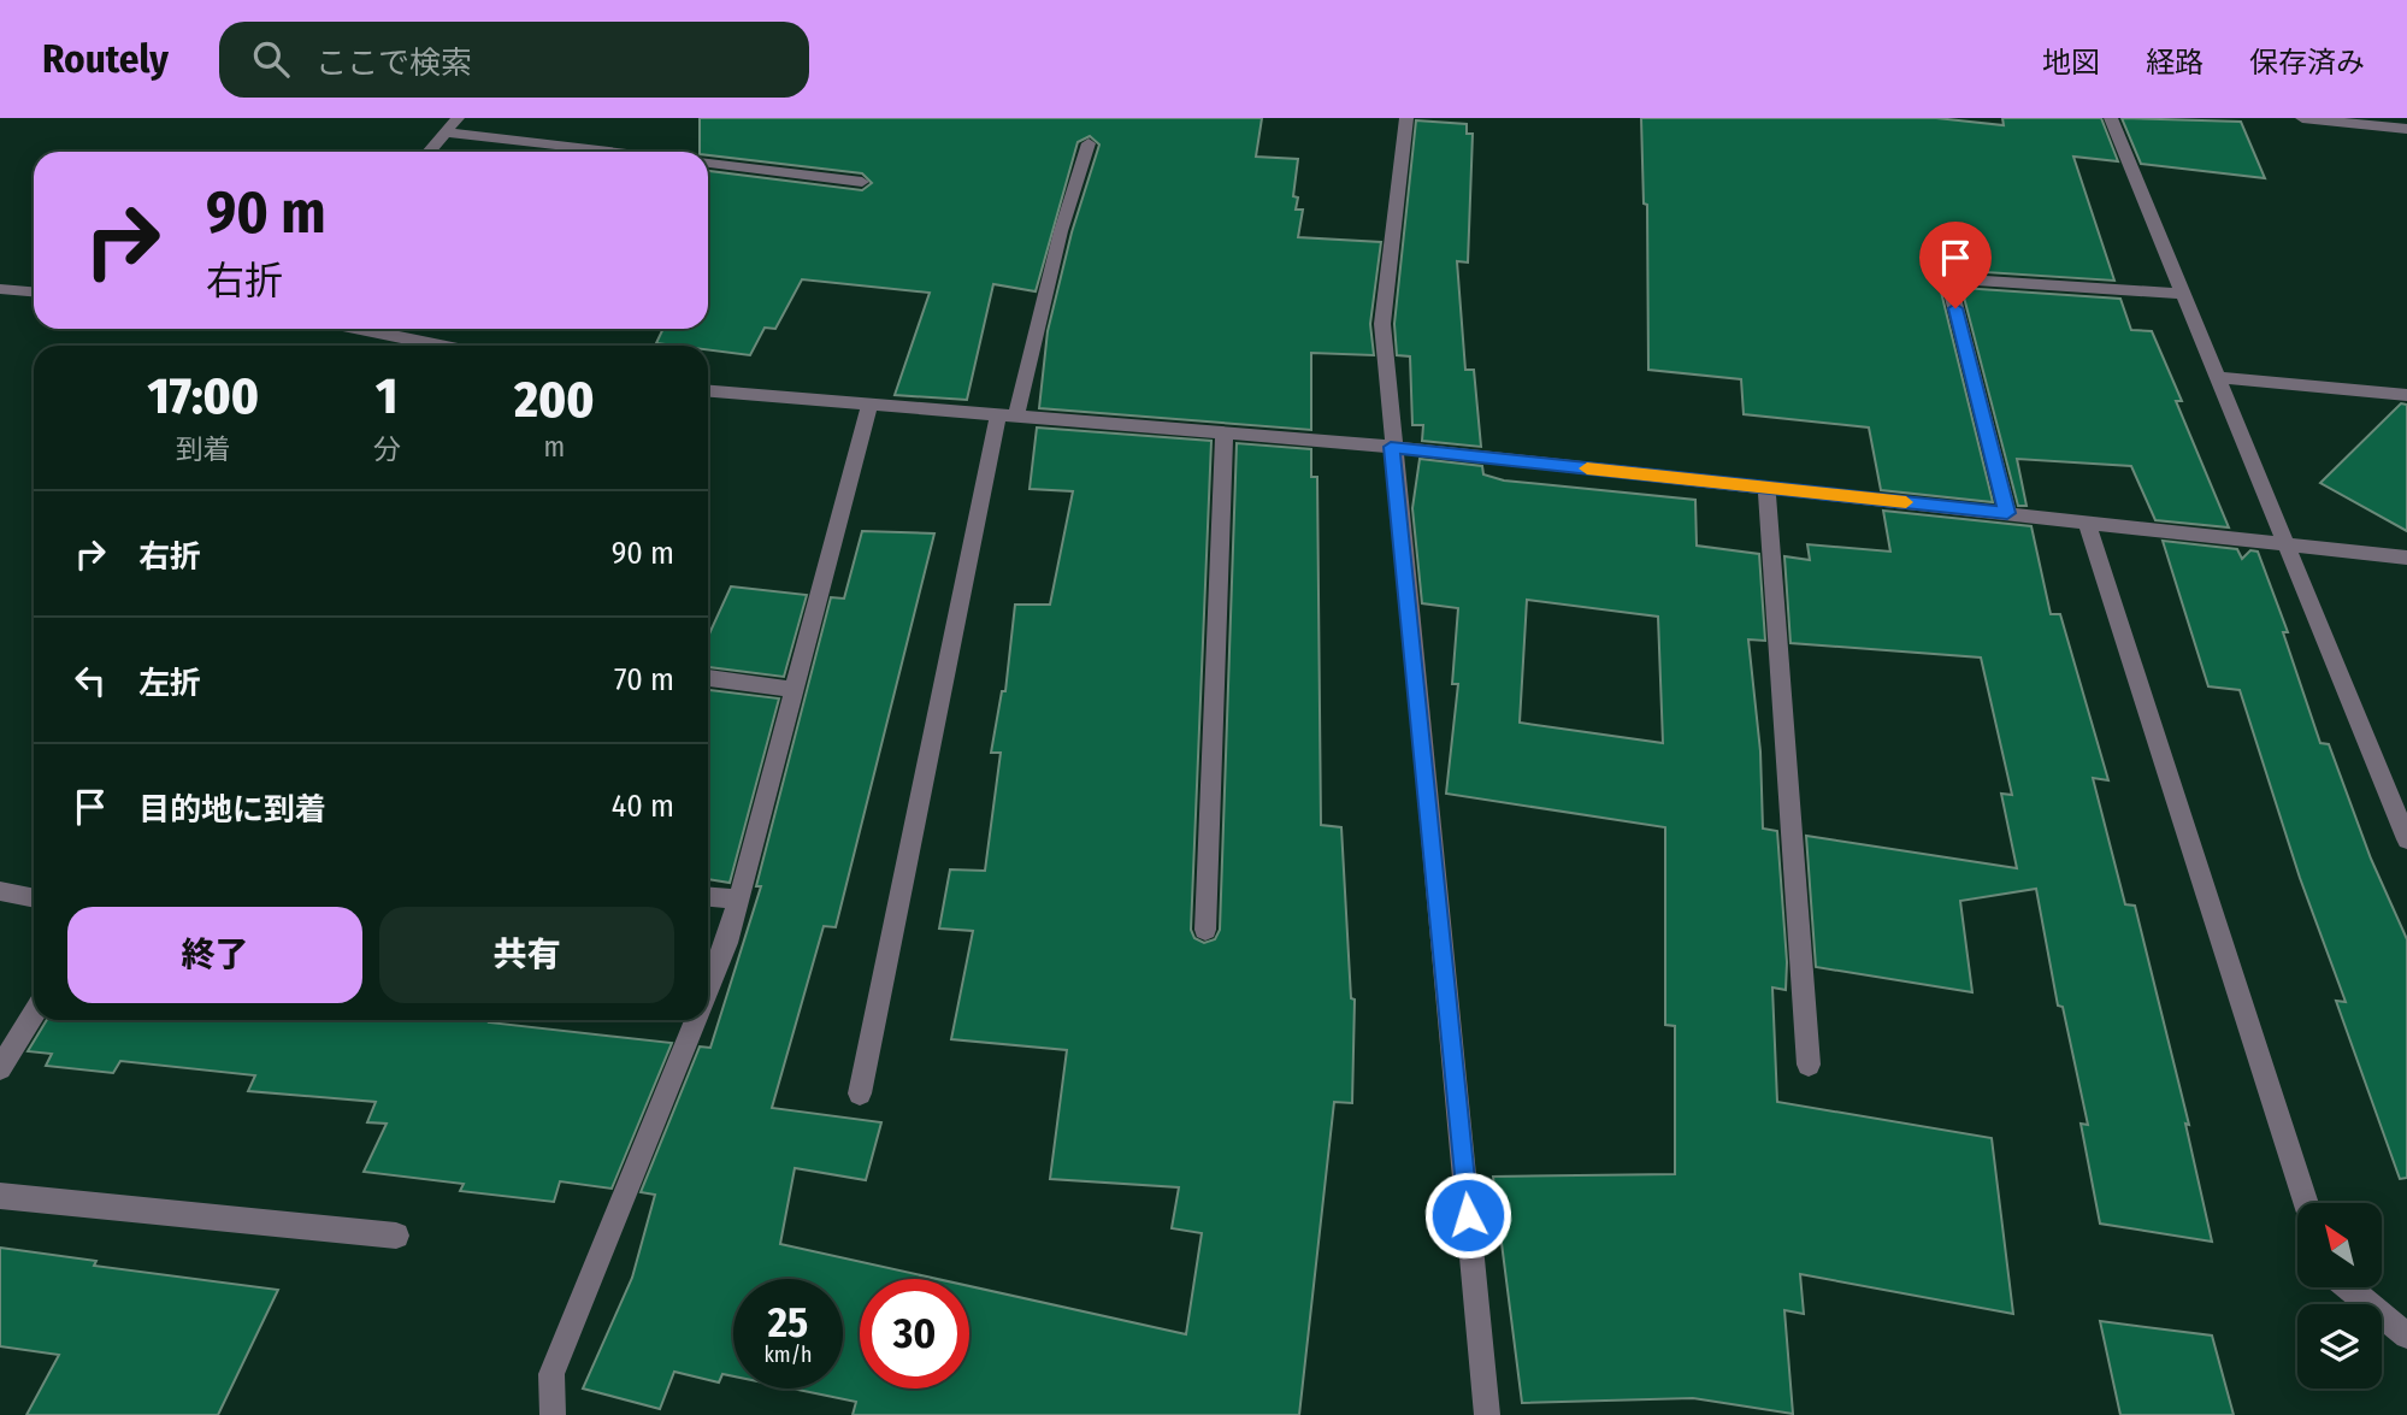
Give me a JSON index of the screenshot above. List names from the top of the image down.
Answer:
{
  "north": "top left",
  "page": {
    "header": "Routely",
    "search": "ここで検索",
    "nav": ["地図", "経路", "保存済み"],
    "turn": ["90 m", "右折"],
    "eta": [
      "17:00",
      "到着",
      "1",
      "分",
      "200",
      "m"
    ],
    "list": [
      {
        "name": "右折",
        "value": "90 m"
      },
      {
        "name": "左折",
        "value": "70 m"
      },
      {
        "name": "目的地に到着",
        "value": "40 m"
      }
    ],
    "buttons": ["終了", "共有"],
    "speed": "25 km/h",
    "limit": "30"
  }
}
